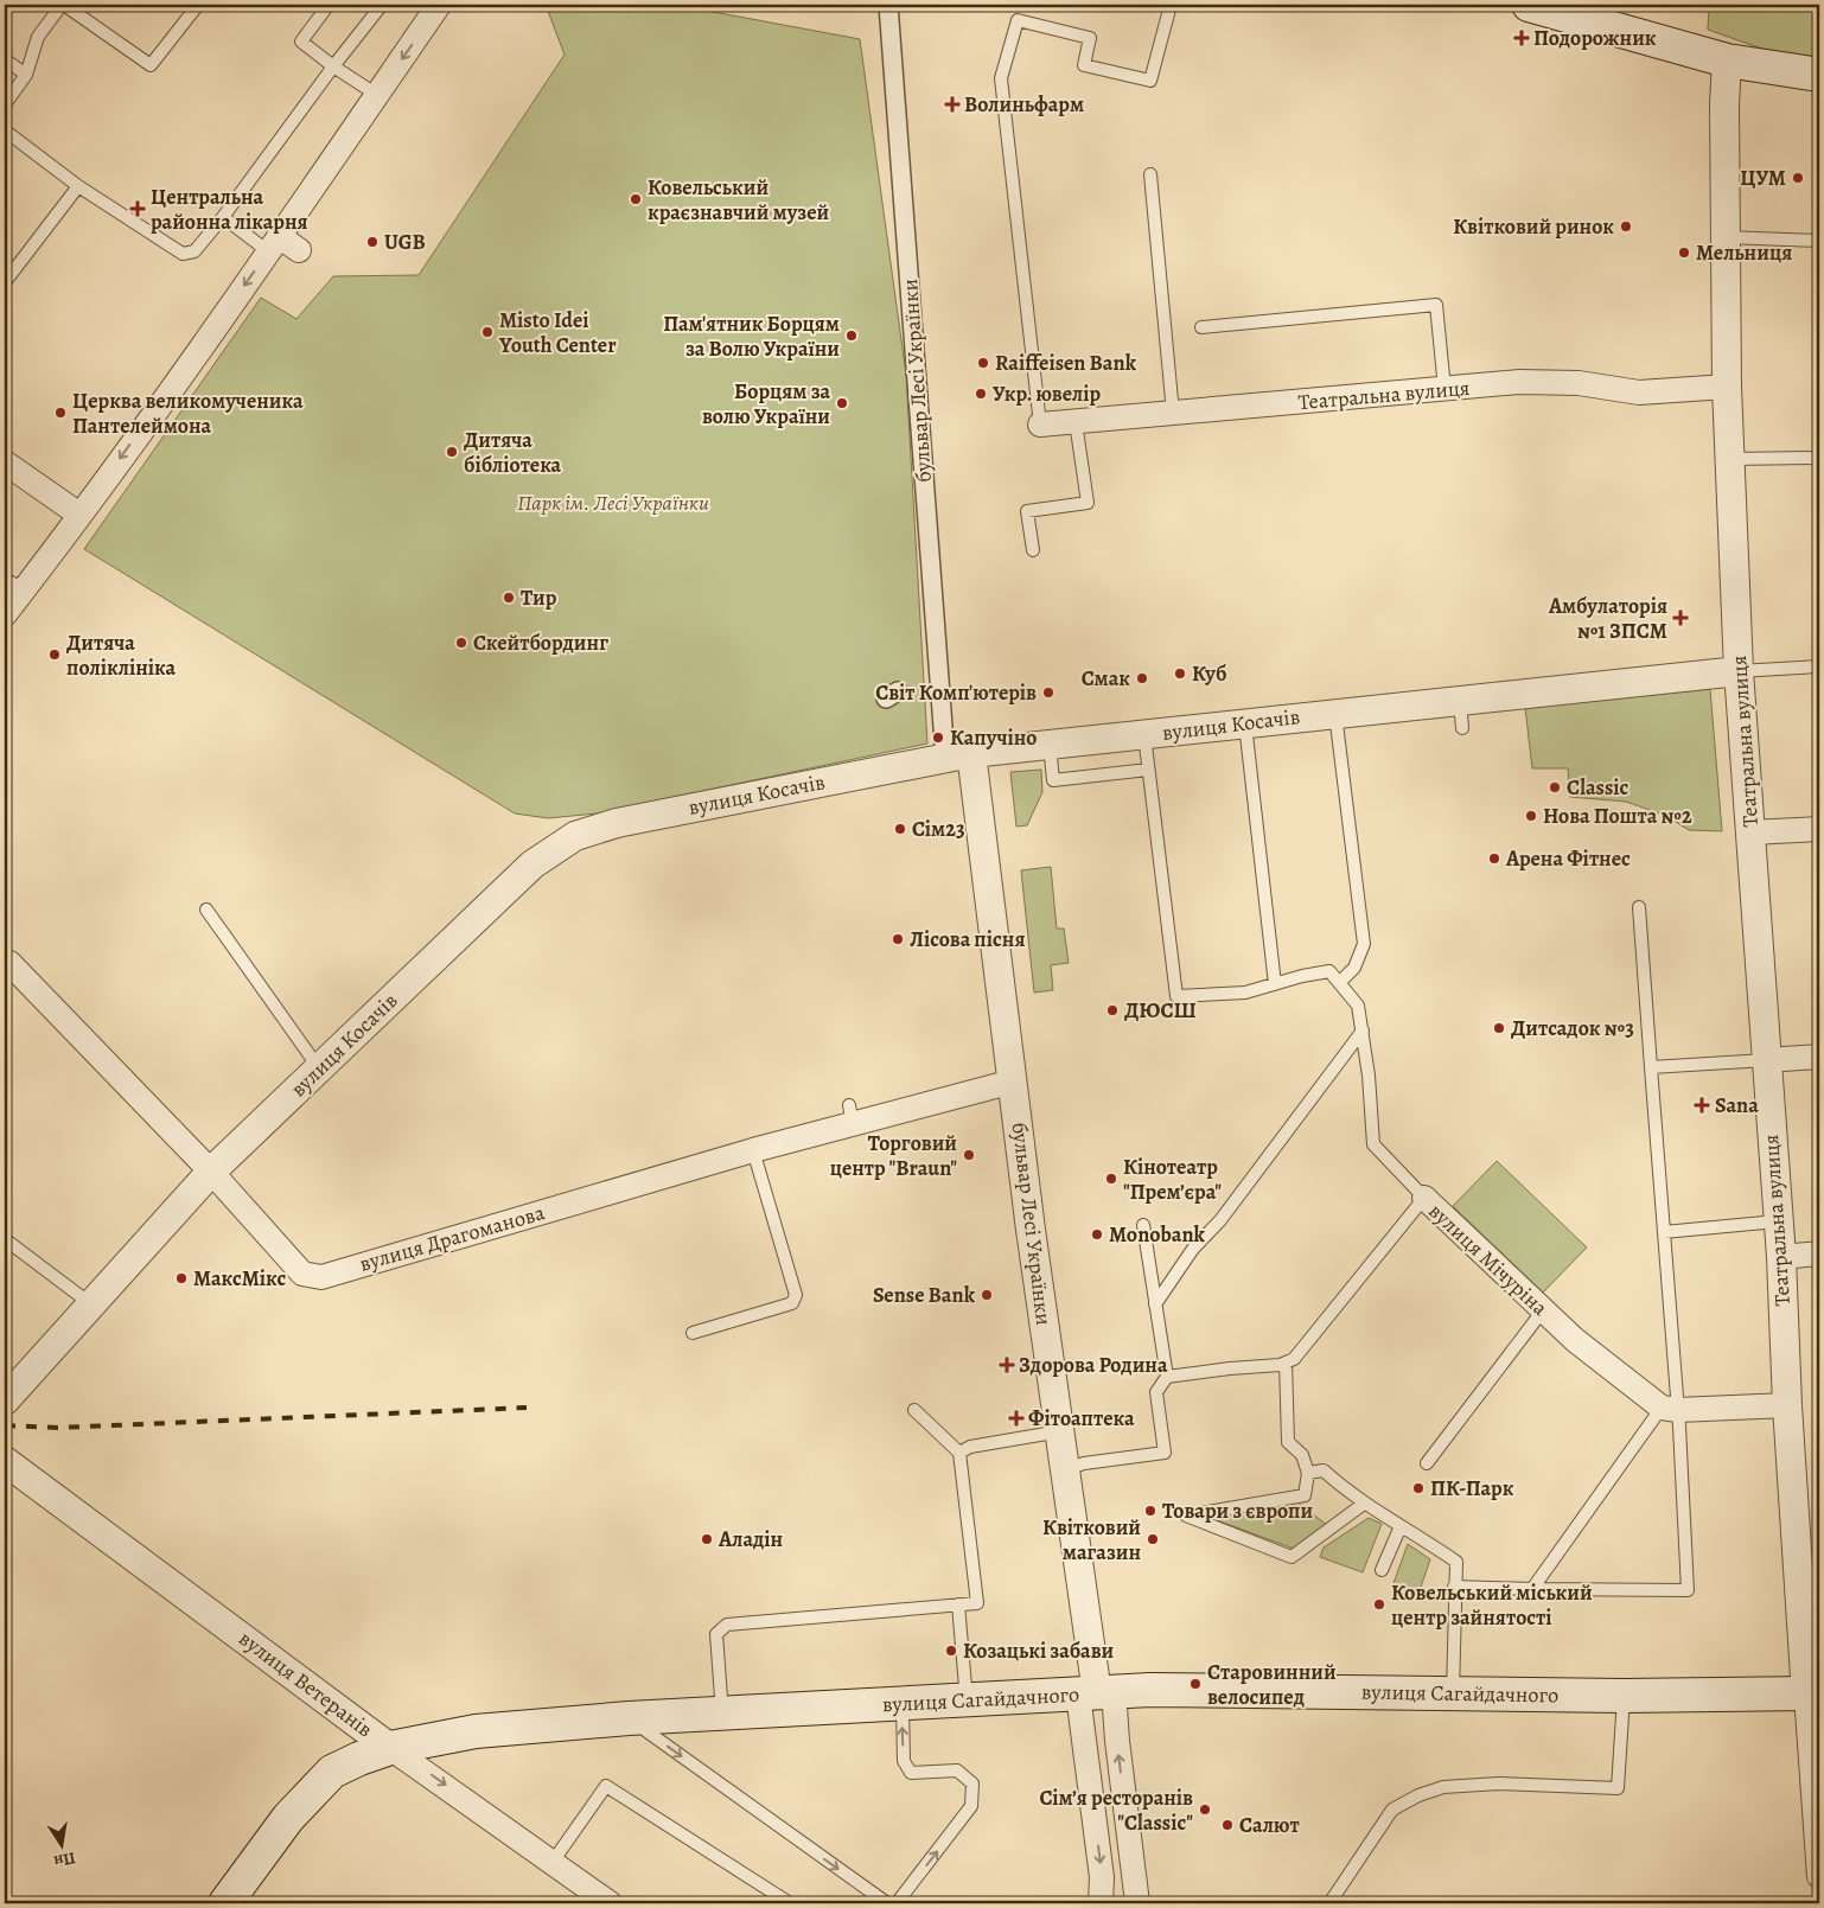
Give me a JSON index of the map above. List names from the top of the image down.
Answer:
{
  "streets": {
    "main road": ["вулиця Сагайдачного"],
    "street": [
      "бульвар Лесі Українки",
      "Театральна вулиця",
      "вулиця Косачів",
      "вулиця Драгоманова",
      "вулиця Мічуріна",
      "вулиця Ветеранів"
    ]
  },
  "crossings": [
    ["бульвар Лесі Українки", "вулиця Косачів"],
    ["бульвар Лесі Українки", "вулиця Драгоманова"],
    ["бульвар Лесі Українки", "вулиця Сагайдачного"],
    ["Театральна вулиця", "вулиця Косачів"],
    ["Театральна вулиця", "вулиця Сагайдачного"],
    ["вулиця Косачів", "вулиця Драгоманова"],
    ["вулиця Ветеранів", "вулиця Сагайдачного"]
  ],
  "parks": ["Парк ім. Лесі Українки"],
  "places": {
    "health": [
      "Подорожник",
      "Волиньфарм",
      "Центральна районна лікарня",
      "Амбулаторія №1 ЗПСМ",
      "Sana",
      "Здорова Родина",
      "Фітоаптека"
    ],
    "other": [
      "ЦУМ",
      "Ковельський краєзнавчий музей",
      "Квітковий ринок",
      "UGB",
      "Мельниця",
      "Misto Idei Youth Center",
      "Пам'ятник Борцям за Волю України",
      "Raiffeisen Bank",
      "Укр. ювелір",
      "Борцям за волю України",
      "Церква великомученика Пантелеймона",
      "Дитяча бібліотека",
      "Тир",
      "Скейтбординг",
      "Дитяча поліклініка",
      "Куб",
      "Смак",
      "Світ Комп'ютерів",
      "Капучіно",
      "Classic",
      "Нова Пошта №2",
      "Сім23",
      "Арена Фітнес",
      "Лісова пісня",
      "ДЮСШ",
      "Дитсадок №3",
      "Торговий центр \"Braun\"",
      "Кінотеатр \"Прем’єра\"",
      "Monobank",
      "МаксМікс",
      "Sense Bank",
      "ПК-Парк",
      "Товари з європи",
      "Аладін",
      "Квітковий магазин",
      "Ковельський міський центр зайнятості",
      "Козацькі забави",
      "Старовинний велосипед",
      "Сім’я ресторанів \"Classic\"",
      "Салют"
    ]
  },
  "north": "bottom"
}
